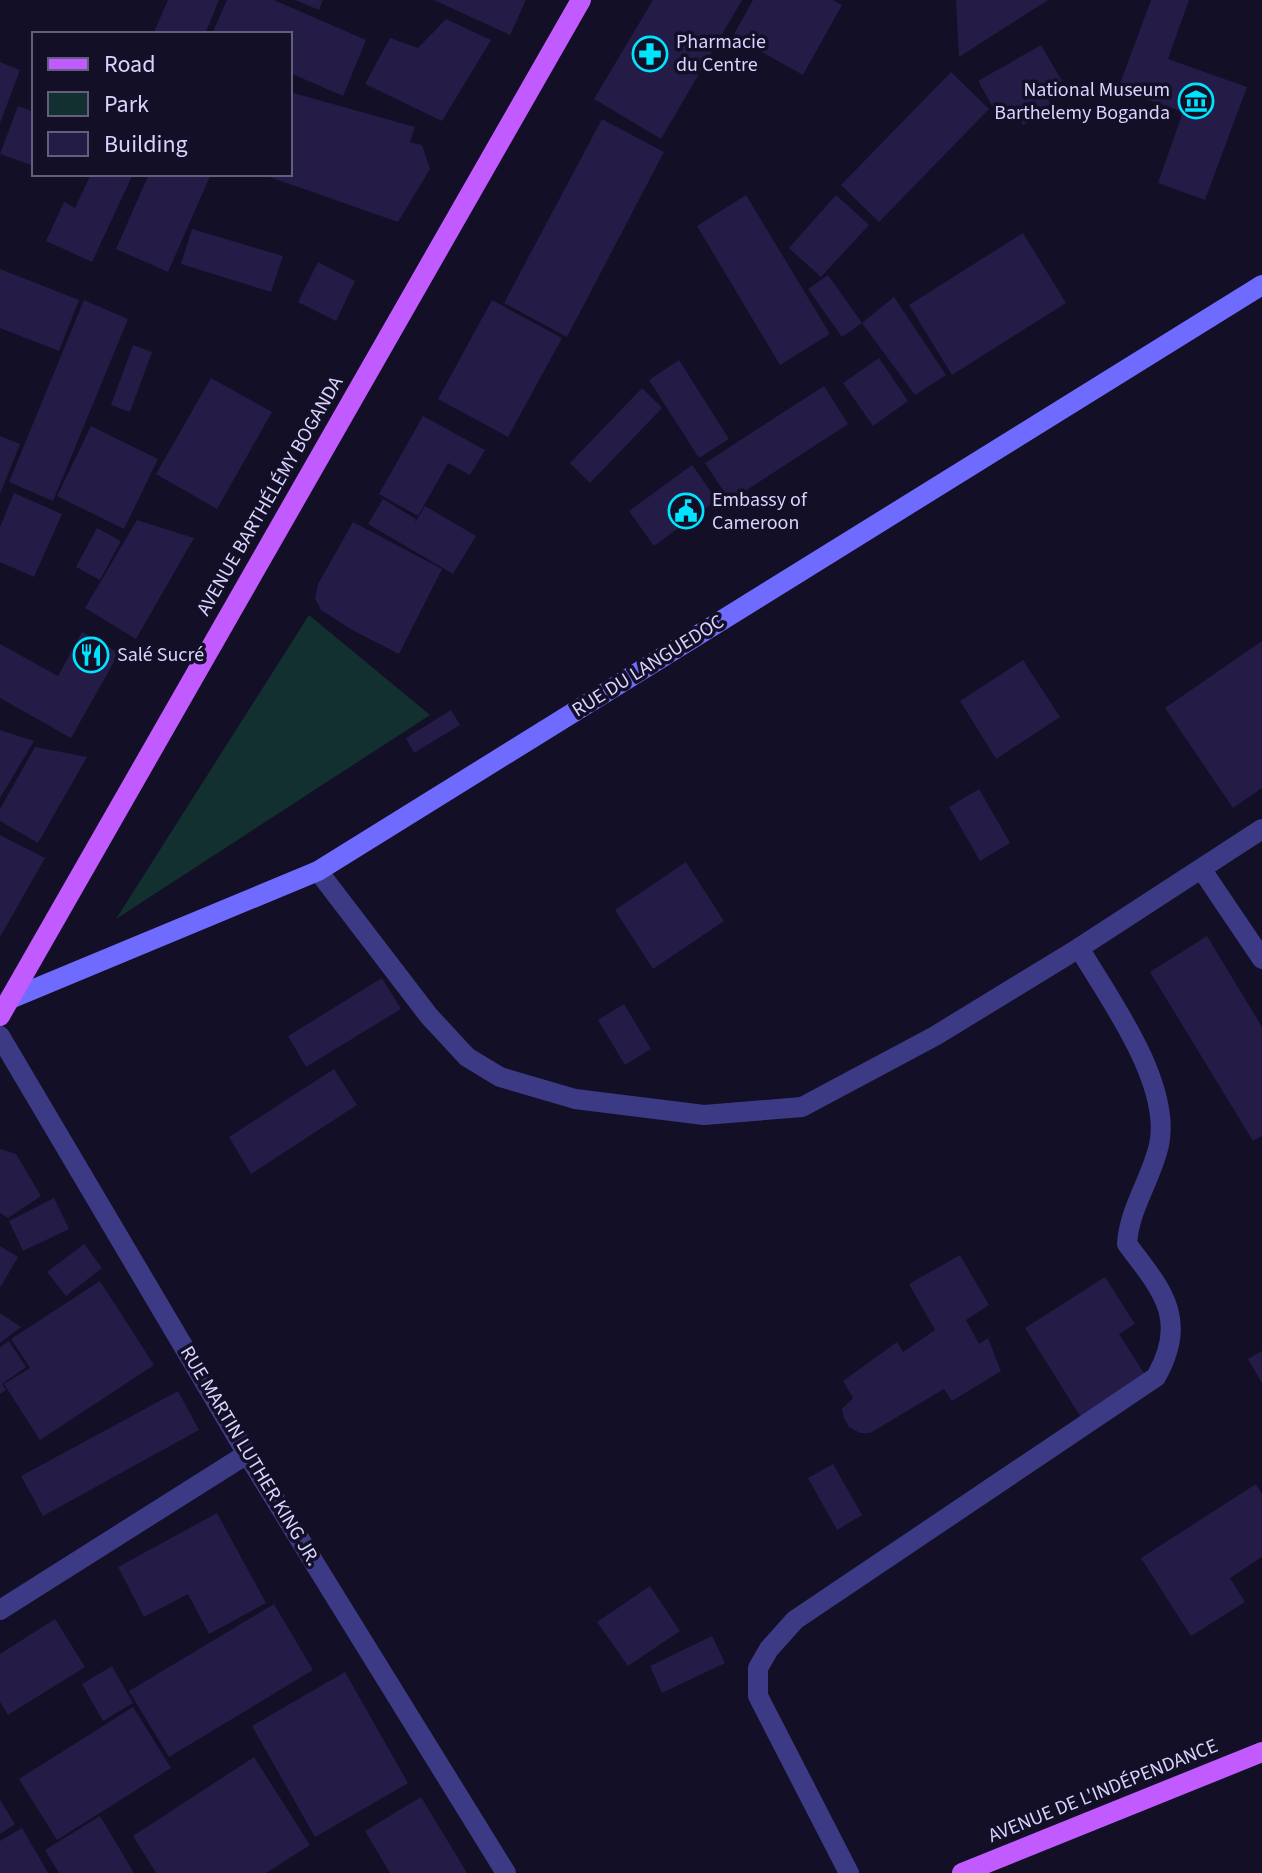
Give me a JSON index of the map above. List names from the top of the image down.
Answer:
{
  "streets": {
    "main road": ["AVENUE BARTHÉLÉMY BOGANDA", "AVENUE DE L'INDÉPENDANCE"],
    "street": ["RUE DU LANGUEDOC", "RUE MARTIN LUTHER KING JR."]
  },
  "crossings": [
    ["AVENUE BARTHÉLÉMY BOGANDA", "RUE DU LANGUEDOC"]
  ],
  "places": {
    "pharmacy": ["Pharmacie du Centre"],
    "museum": ["National Museum Barthelemy Boganda"],
    "public building": ["Embassy of Cameroon"],
    "restaurant": ["Salé Sucré"]
  },
  "legend": ["Road", "Park", "Building"]
}
